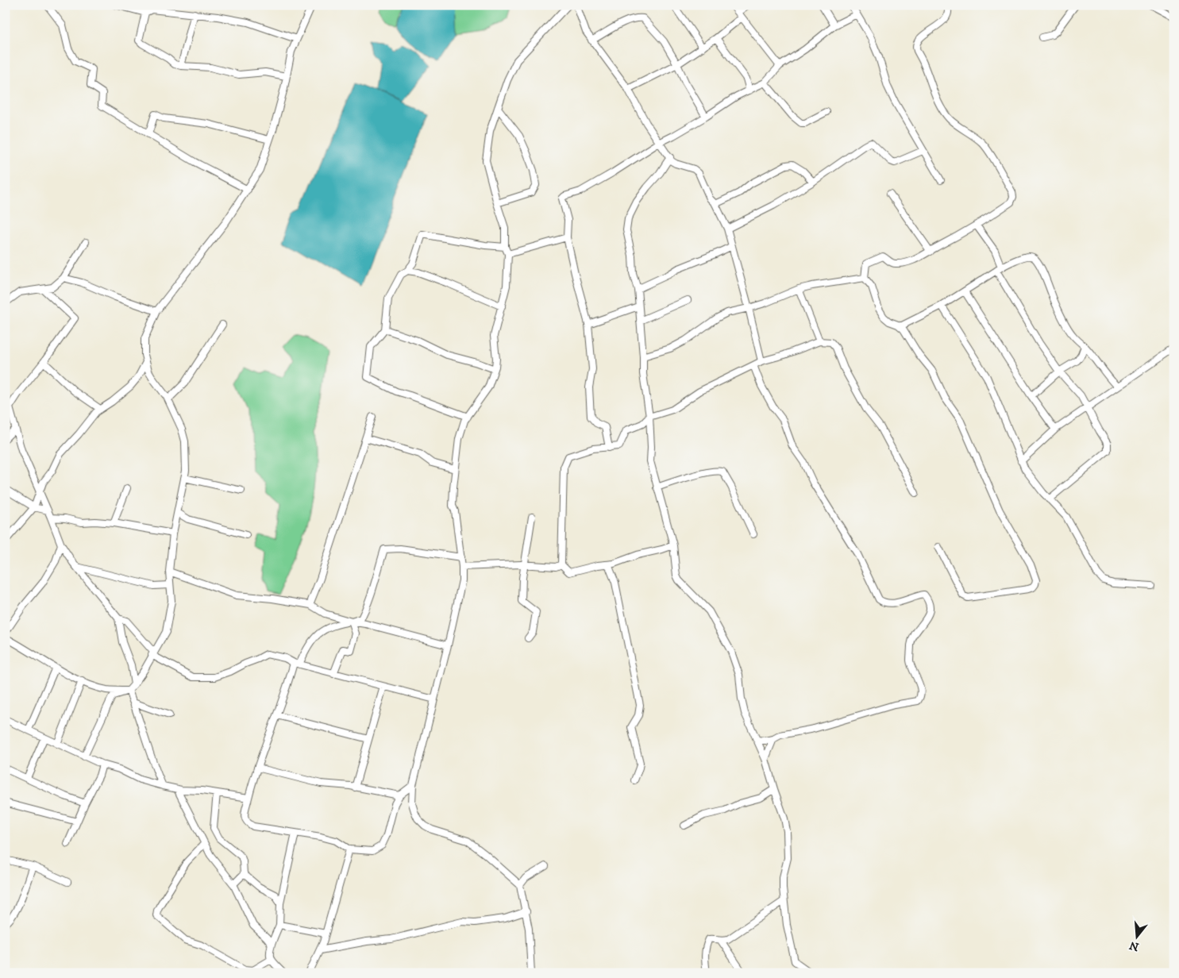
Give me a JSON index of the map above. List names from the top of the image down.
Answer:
{
  "north": "bottom"
}
